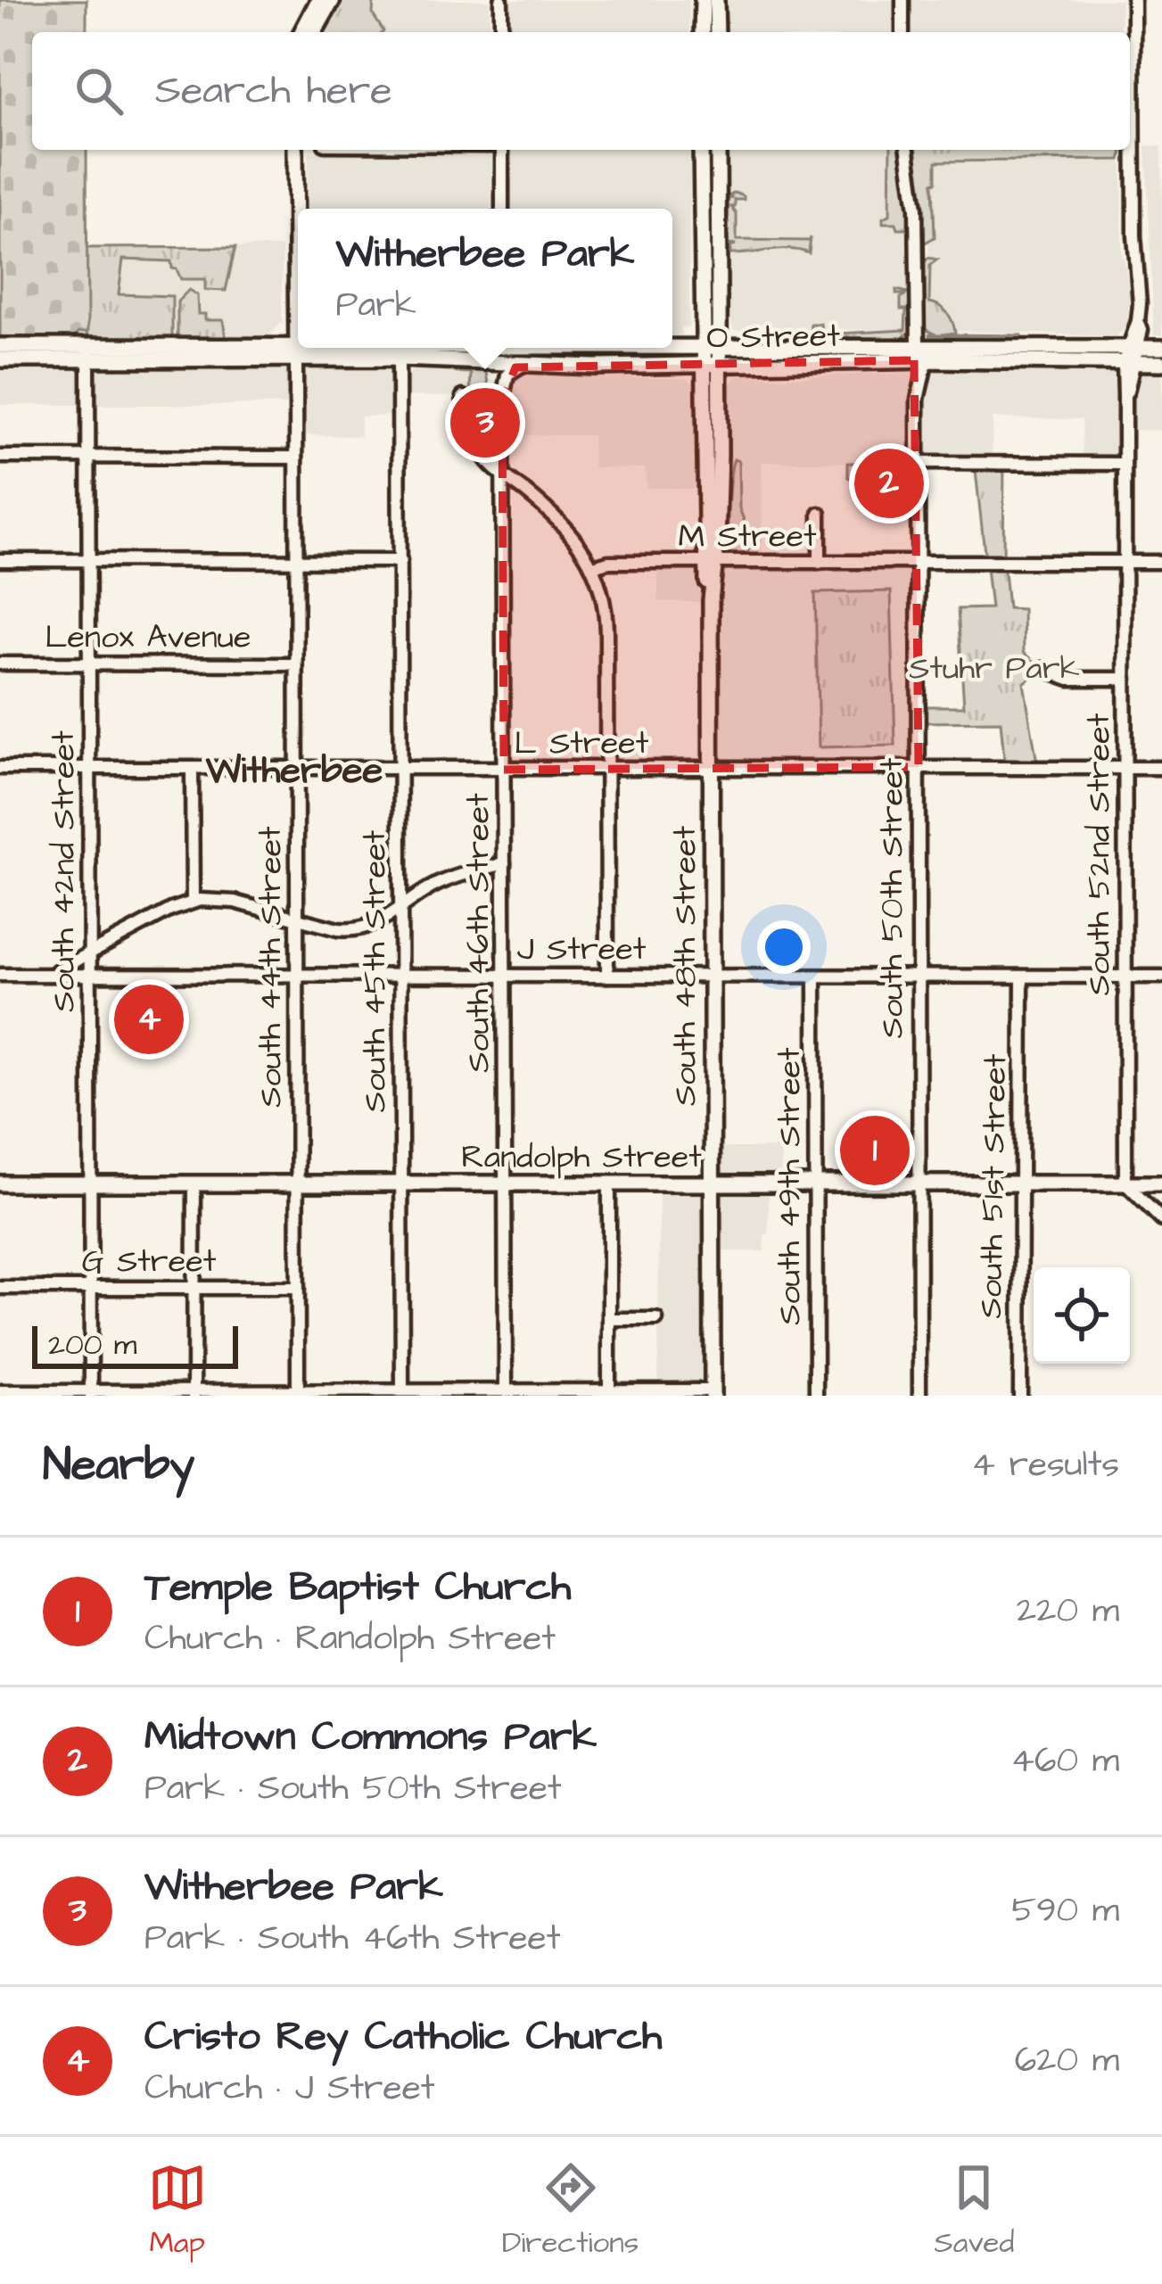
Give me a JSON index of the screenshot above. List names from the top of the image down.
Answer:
{
  "streets": {
    "main road": ["O Street", "South 48th Street", "Randolph Street"],
    "street": [
      "M Street",
      "Lenox Avenue",
      "L Street",
      "South 52nd Street",
      "South 42nd Street",
      "South 50th Street",
      "South 46th Street",
      "J Street",
      "South 44th Street",
      "South 45th Street",
      "South 49th Street",
      "South 51st Street",
      "G Street"
    ]
  },
  "crossings": [
    ["O Street", "South 52nd Street"],
    ["O Street", "South 42nd Street"],
    ["O Street", "South 50th Street"],
    ["O Street", "South 46th Street"],
    ["O Street", "South 48th Street"],
    ["O Street", "South 44th Street"],
    ["O Street", "South 45th Street"],
    ["M Street", "South 52nd Street"],
    ["M Street", "South 50th Street"],
    ["M Street", "South 48th Street"],
    ["Lenox Avenue", "South 42nd Street"],
    ["Lenox Avenue", "South 44th Street"],
    ["L Street", "South 52nd Street"],
    ["L Street", "South 42nd Street"],
    ["L Street", "South 50th Street"],
    ["L Street", "South 46th Street"],
    ["L Street", "South 48th Street"],
    ["L Street", "South 44th Street"],
    ["L Street", "South 45th Street"],
    ["South 52nd Street", "J Street"],
    ["South 52nd Street", "Randolph Street"],
    ["South 42nd Street", "J Street"],
    ["South 42nd Street", "Randolph Street"],
    ["South 42nd Street", "G Street"],
    ["South 50th Street", "J Street"],
    ["South 50th Street", "Randolph Street"],
    ["South 46th Street", "J Street"],
    ["South 46th Street", "Randolph Street"],
    ["J Street", "South 48th Street"],
    ["J Street", "South 44th Street"],
    ["J Street", "South 45th Street"],
    ["J Street", "South 49th Street"],
    ["J Street", "South 51st Street"],
    ["South 48th Street", "Randolph Street"],
    ["South 44th Street", "Randolph Street"],
    ["South 44th Street", "G Street"],
    ["South 45th Street", "Randolph Street"],
    ["Randolph Street", "South 49th Street"],
    ["Randolph Street", "South 51st Street"]
  ],
  "districts": ["Witherbee"],
  "parks": ["Stuhr Park"],
  "scale_bar": "200 m",
  "page": {
    "search": "Search here",
    "popup": ["Witherbee Park", "Park"],
    "pins": [
      "3",
      "2",
      "4",
      "1"
    ],
    "scale": "200 m",
    "heading": ["Nearby", "4 results"],
    "list": [
      {
        "mark": "1",
        "name": "Temple Baptist Church",
        "note": "Church · Randolph Street",
        "value": "220 m"
      },
      {
        "mark": "2",
        "name": "Midtown Commons Park",
        "note": "Park · South 50th Street",
        "value": "460 m"
      },
      {
        "mark": "3",
        "name": "Witherbee Park",
        "note": "Park · South 46th Street",
        "value": "590 m"
      },
      {
        "mark": "4",
        "name": "Cristo Rey Catholic Church",
        "note": "Church · J Street",
        "value": "620 m"
      }
    ],
    "nav": ["Map", "Directions", "Saved"]
  }
}
